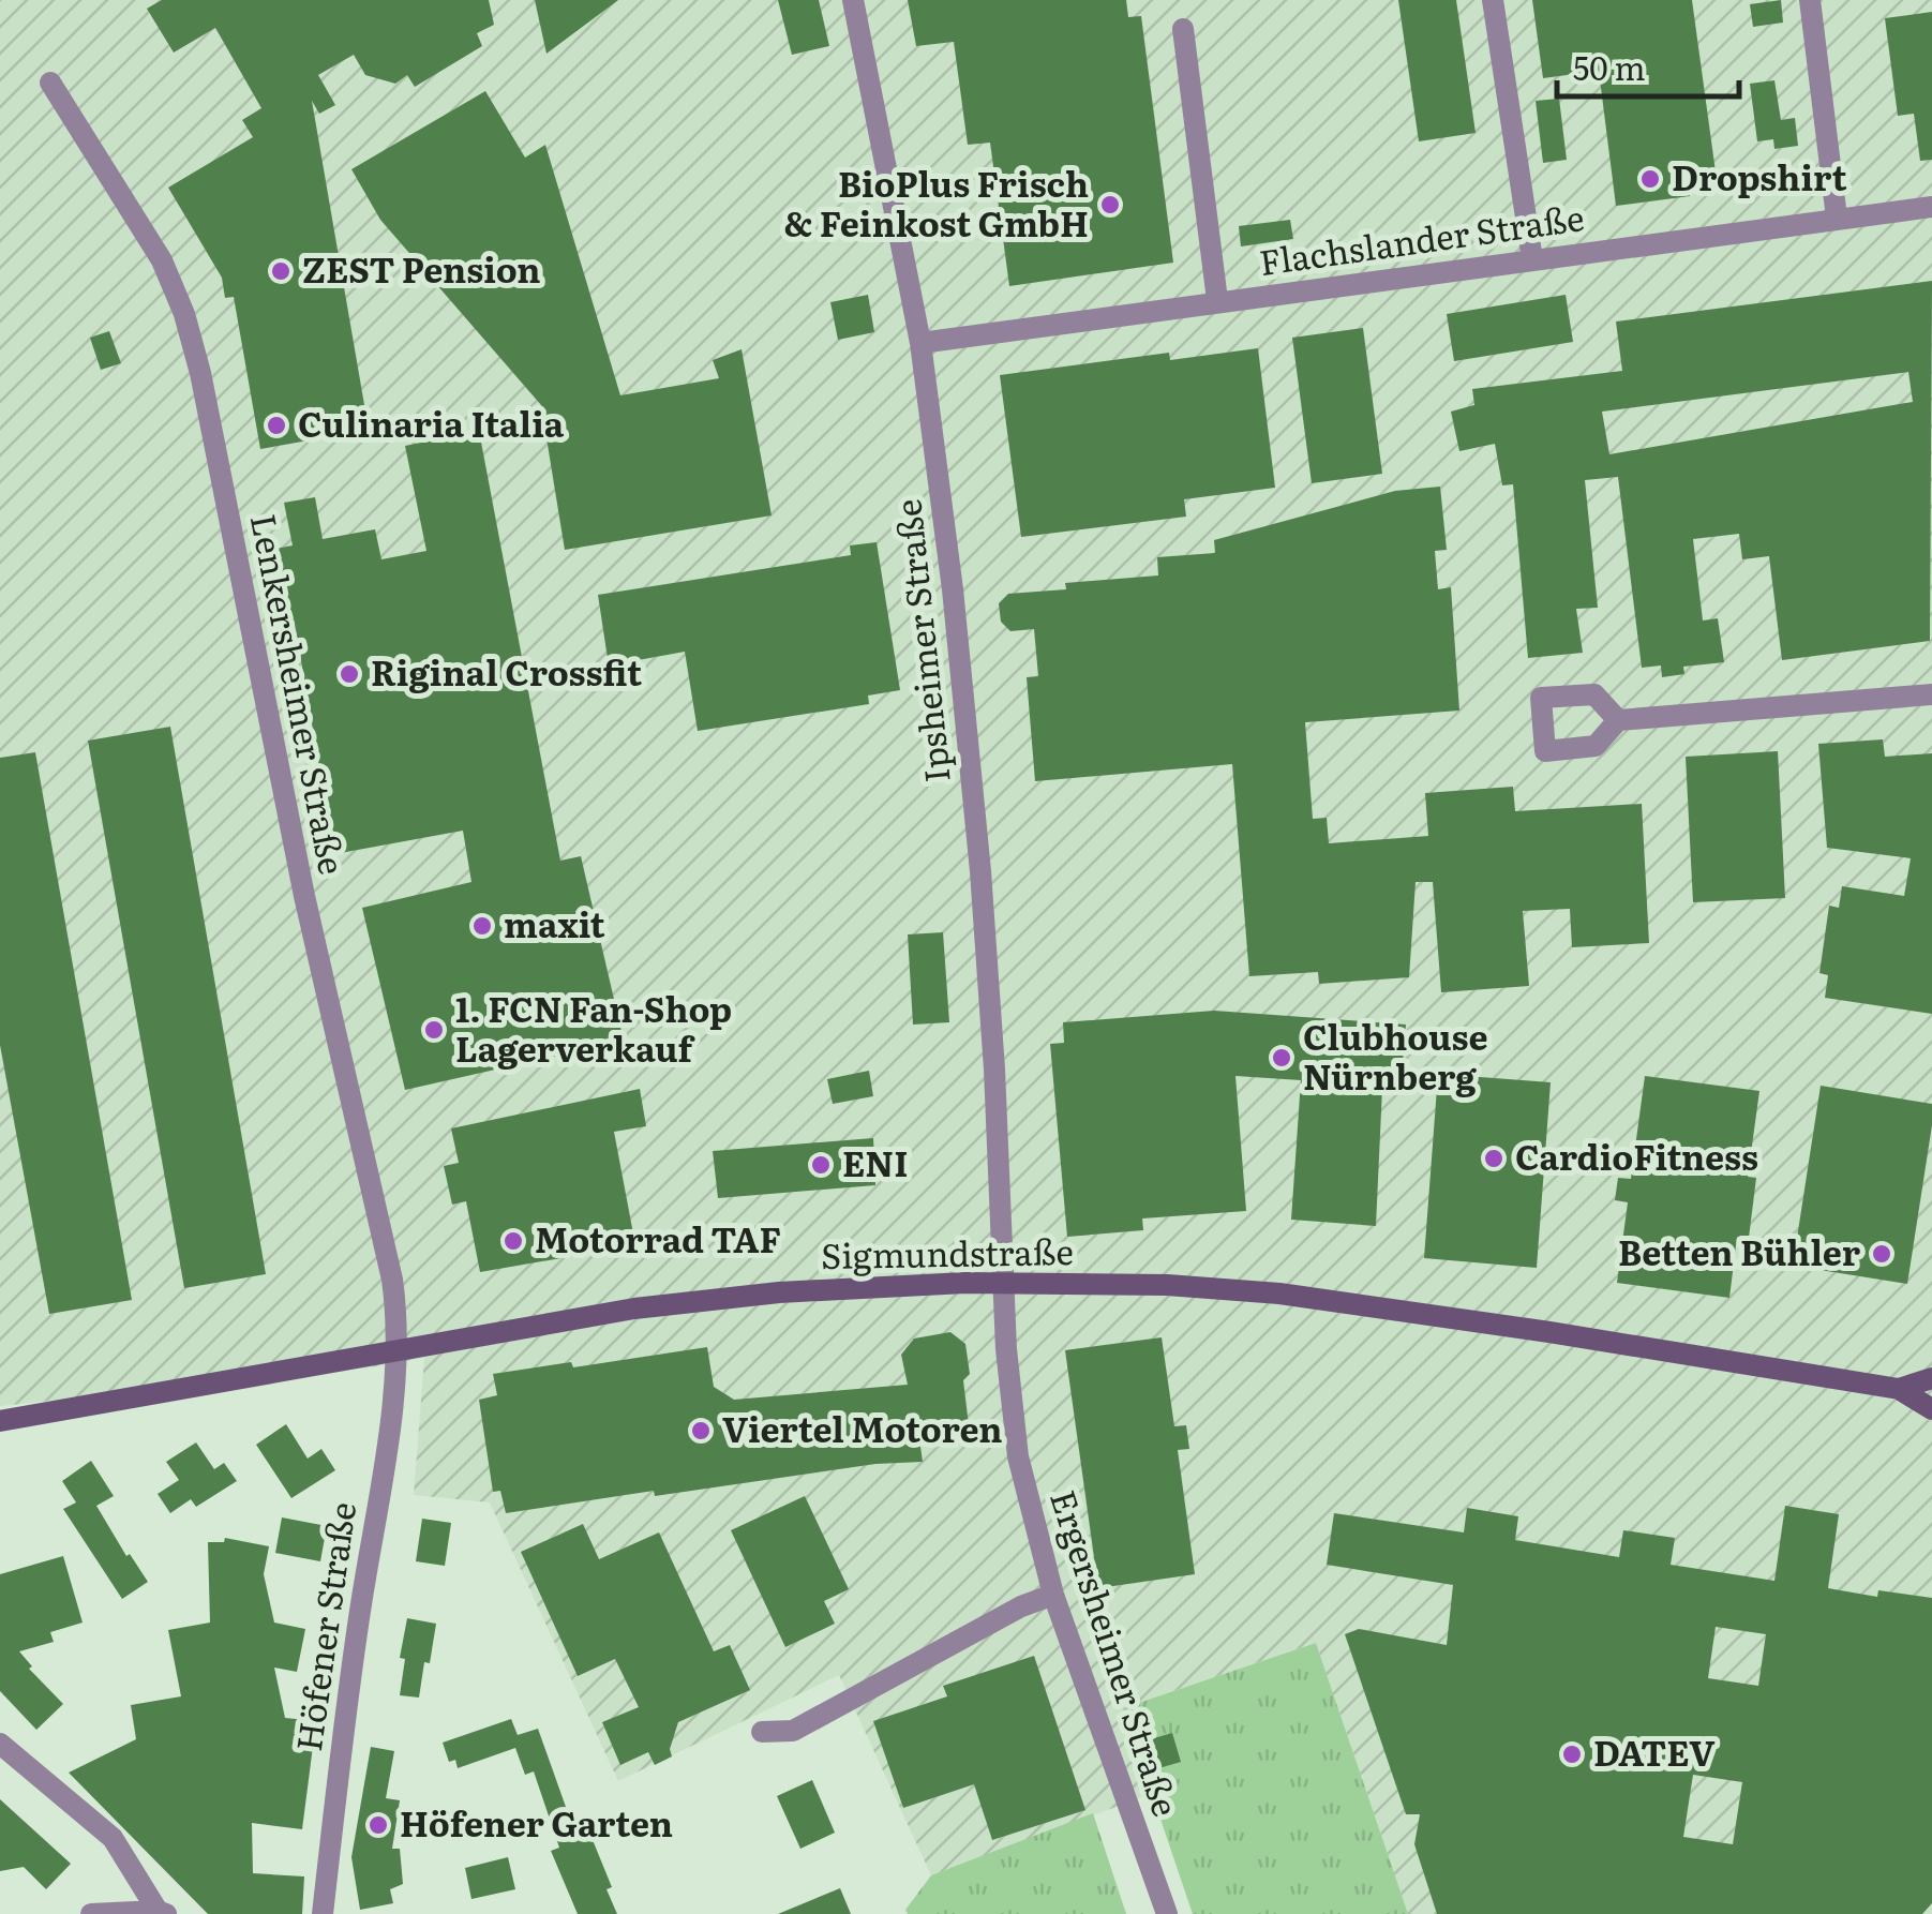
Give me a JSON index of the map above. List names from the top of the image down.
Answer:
{
  "streets": {
    "main road": ["Sigmundstraße"],
    "street": [
      "Flachslander Straße",
      "Ipsheimer Straße",
      "Lenkersheimer Straße",
      "Höfener Straße",
      "Ergersheimer Straße"
    ]
  },
  "crossings": [
    ["Flachslander Straße", "Ipsheimer Straße"],
    ["Ipsheimer Straße", "Sigmundstraße"],
    ["Ipsheimer Straße", "Ergersheimer Straße"],
    ["Lenkersheimer Straße", "Sigmundstraße"],
    ["Lenkersheimer Straße", "Höfener Straße"],
    ["Sigmundstraße", "Höfener Straße"],
    ["Sigmundstraße", "Ergersheimer Straße"]
  ],
  "places": [
    "Dropshirt",
    "BioPlus Frisch & Feinkost GmbH",
    "ZEST Pension",
    "Culinaria Italia",
    "Riginal Crossfit",
    "maxit",
    "1. FCN Fan-Shop Lagerverkauf",
    "Clubhouse Nürnberg",
    "CardioFitness",
    "ENI",
    "Motorrad TAF",
    "Betten Bühler",
    "Viertel Motoren",
    "DATEV",
    "Höfener Garten"
  ],
  "scale_bar": "50 m"
}
